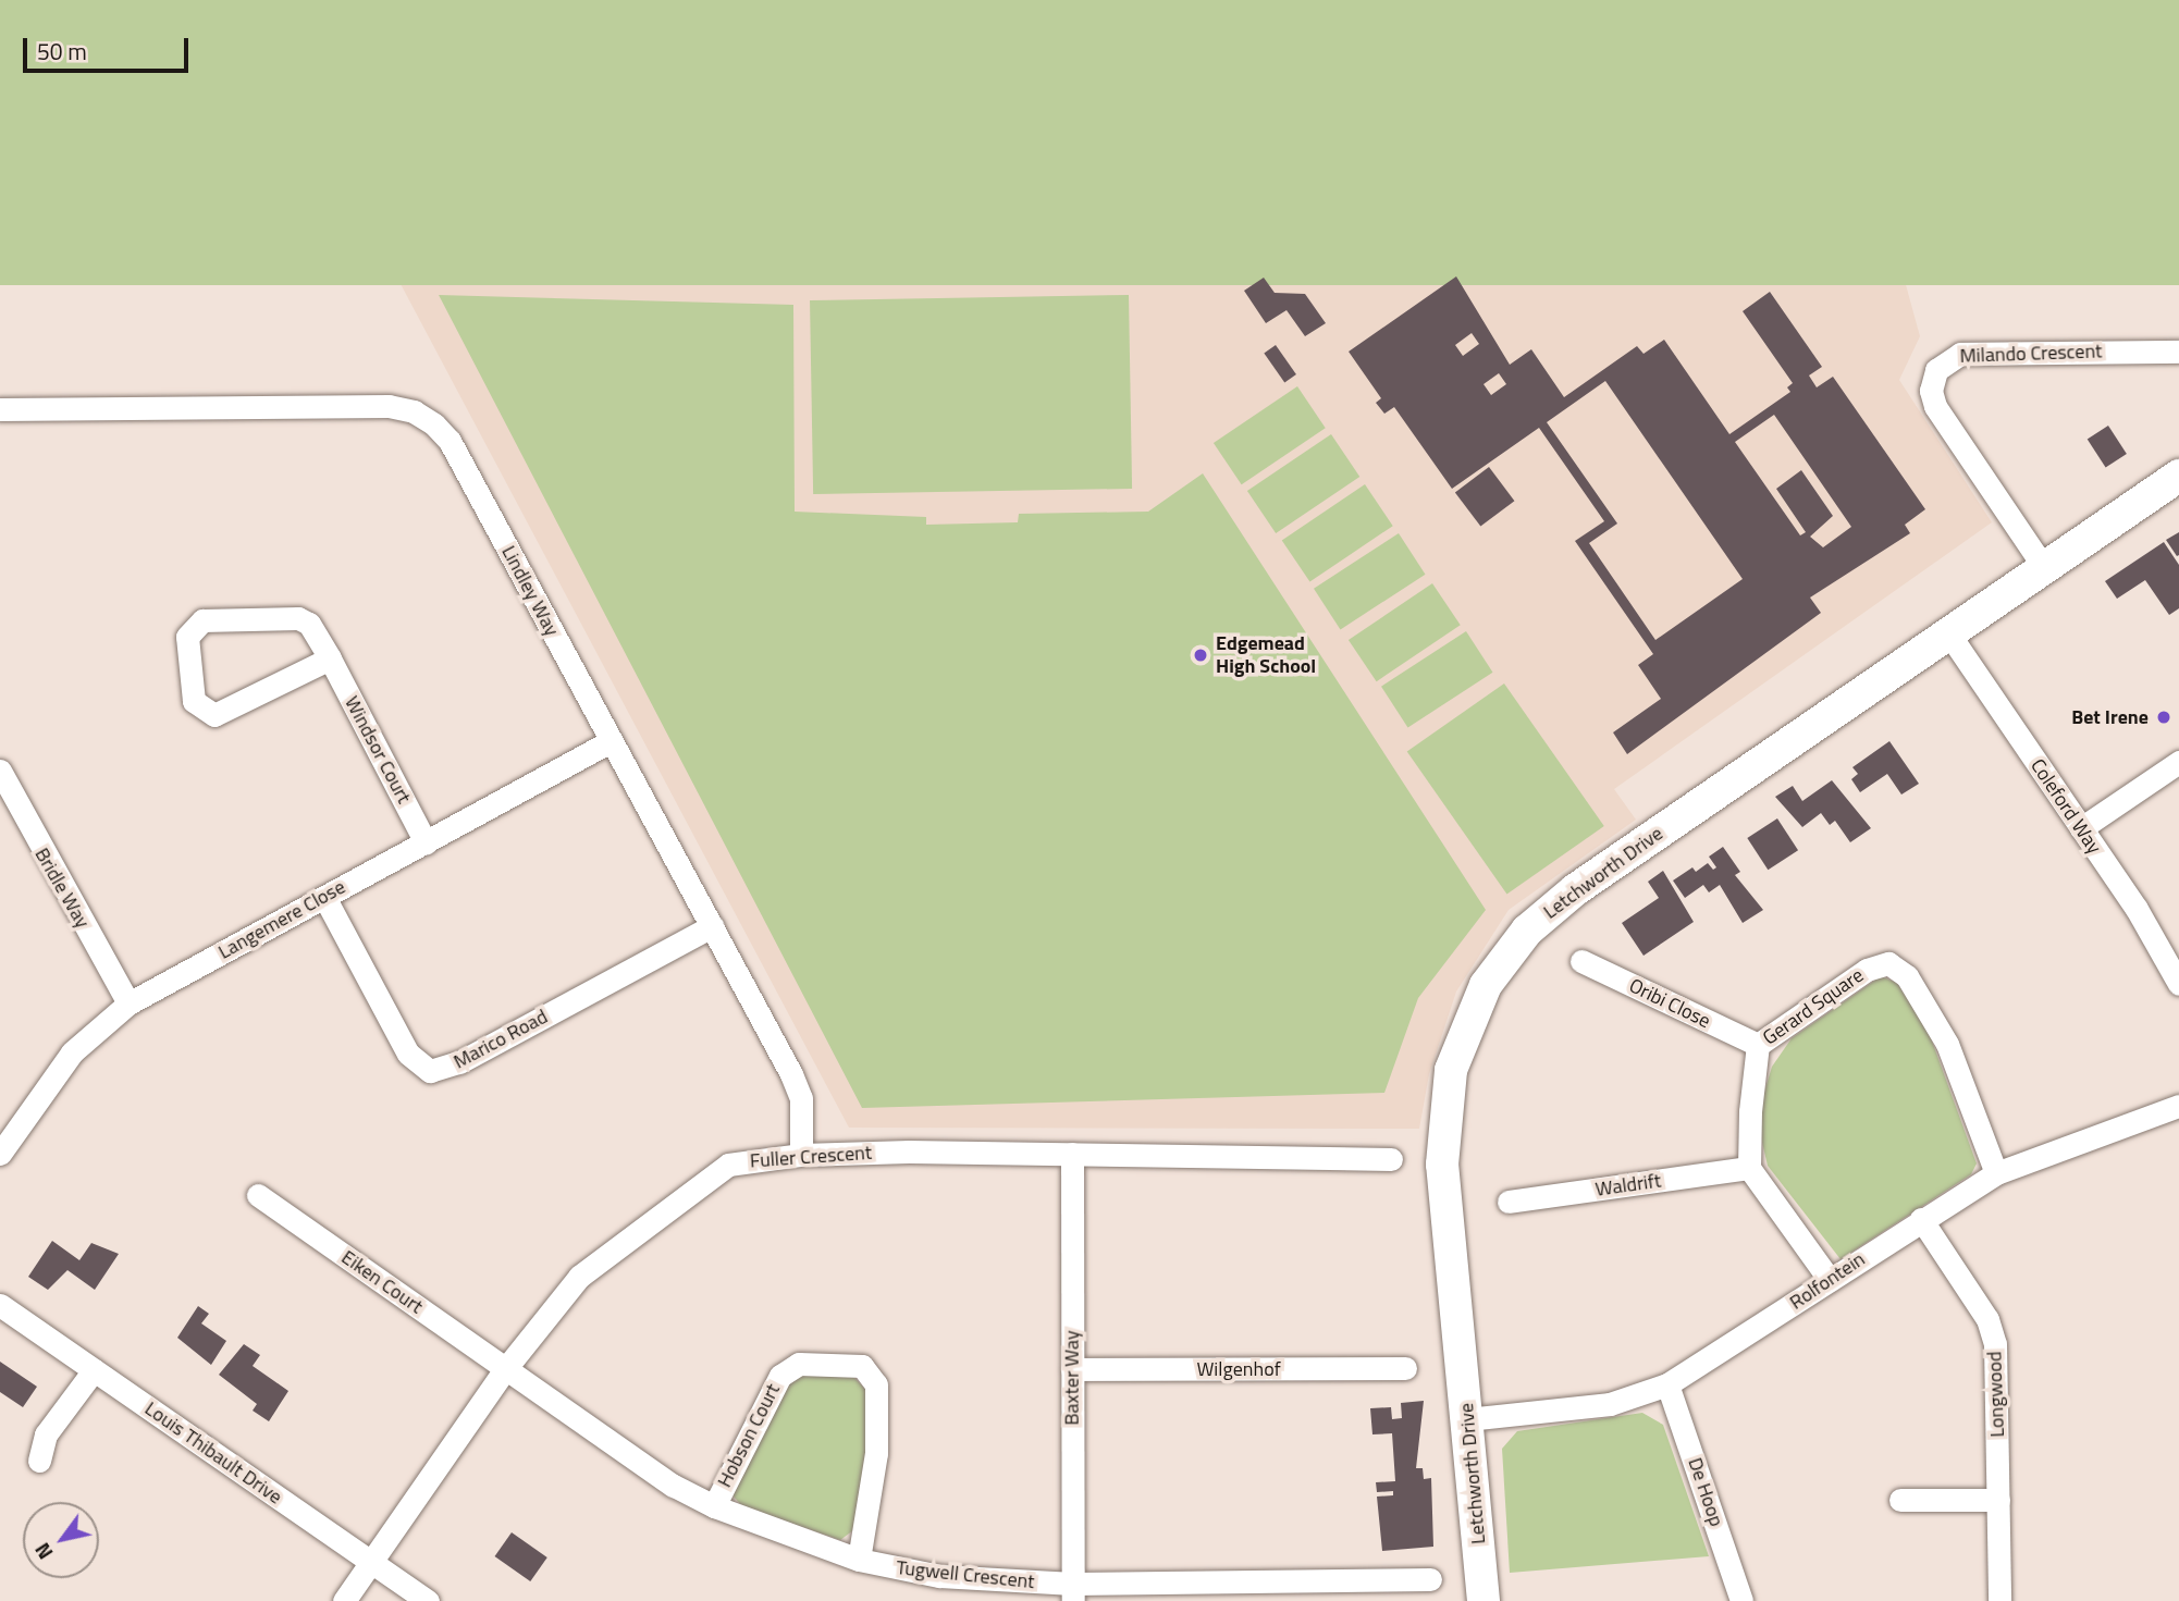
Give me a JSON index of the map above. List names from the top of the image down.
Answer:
{
  "streets": {
    "street": [
      "Milando Crescent",
      "Lindley Way",
      "Windsor Court",
      "Coleford Way",
      "Letchworth Drive",
      "Bridle Way",
      "Langemere Close",
      "Oribi Close",
      "Gerard Square",
      "Marico Road",
      "Fuller Crescent",
      "Waldrift",
      "Rolfontein",
      "Eiken Court",
      "Wilgenhof",
      "Baxter Way",
      "Longwood",
      "Hobson Court",
      "Louis Thibault Drive",
      "De Hoop",
      "Tugwell Crescent"
    ]
  },
  "crossings": [
    ["Milando Crescent", "Letchworth Drive"],
    ["Lindley Way", "Langemere Close"],
    ["Lindley Way", "Marico Road"],
    ["Lindley Way", "Fuller Crescent"],
    ["Windsor Court", "Langemere Close"],
    ["Coleford Way", "Letchworth Drive"],
    ["Letchworth Drive", "Rolfontein"],
    ["Bridle Way", "Langemere Close"],
    ["Langemere Close", "Marico Road"],
    ["Oribi Close", "Gerard Square"],
    ["Gerard Square", "Waldrift"],
    ["Gerard Square", "Rolfontein"],
    ["Fuller Crescent", "Eiken Court"],
    ["Fuller Crescent", "Baxter Way"],
    ["Fuller Crescent", "Louis Thibault Drive"],
    ["Fuller Crescent", "Tugwell Crescent"],
    ["Rolfontein", "Longwood"],
    ["Rolfontein", "De Hoop"],
    ["Eiken Court", "Tugwell Crescent"],
    ["Wilgenhof", "Baxter Way"],
    ["Baxter Way", "Tugwell Crescent"],
    ["Hobson Court", "Tugwell Crescent"]
  ],
  "places": ["Edgemead High School", "Bet Irene"],
  "scale_bar": "50 m",
  "north": "bottom left"
}
